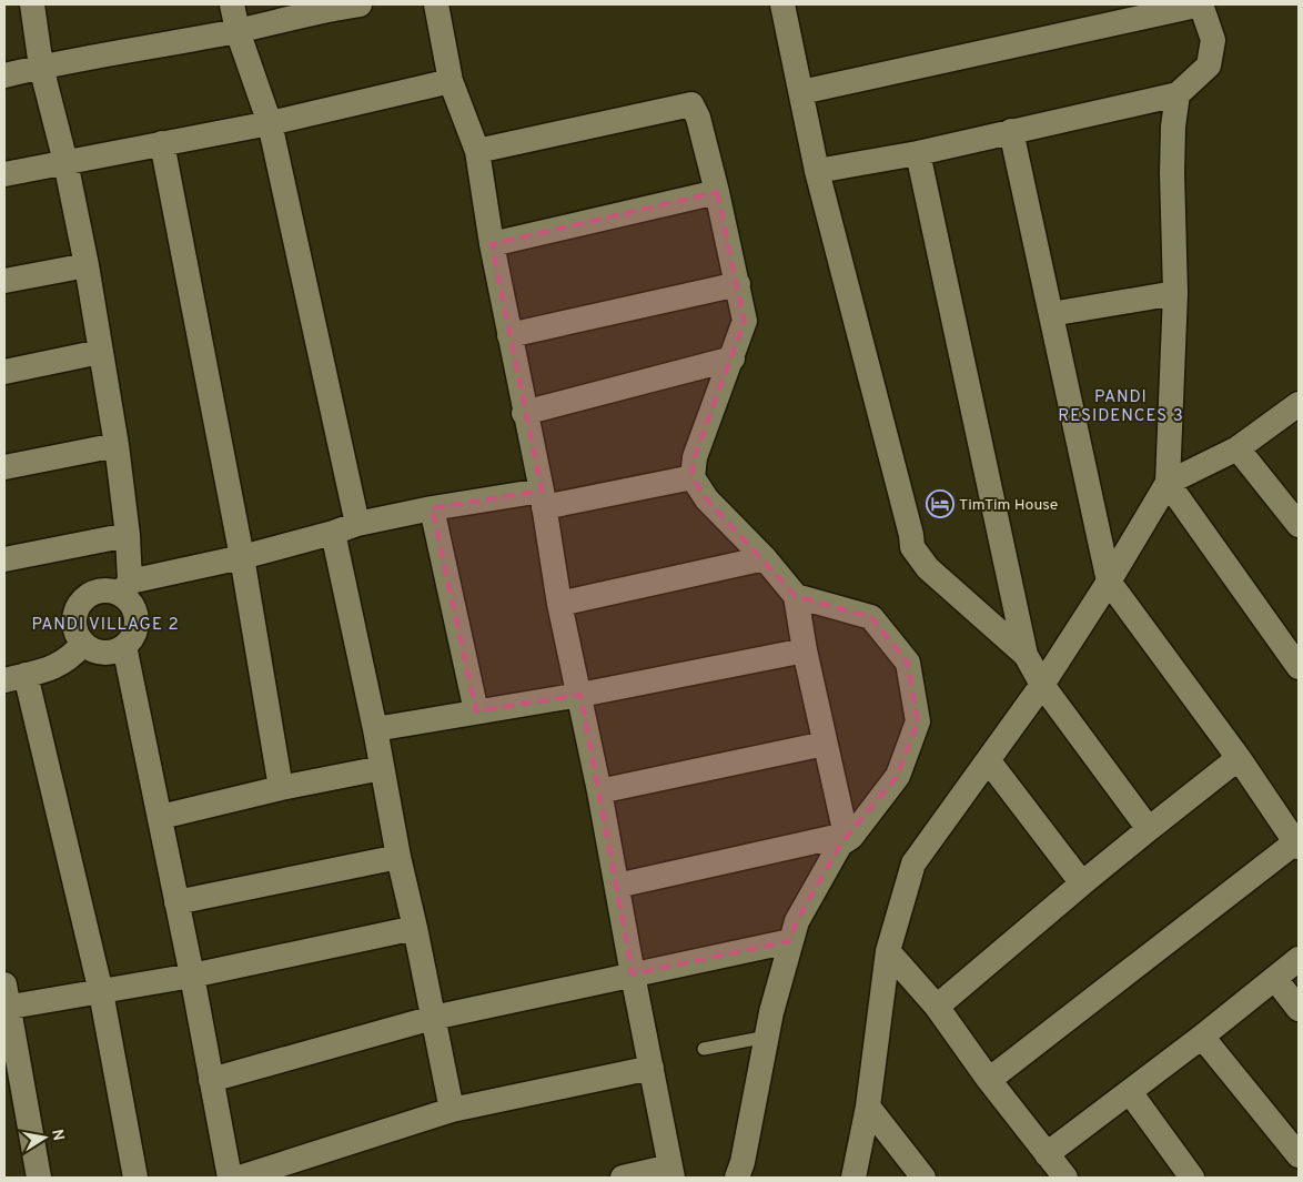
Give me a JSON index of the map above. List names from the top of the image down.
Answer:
{
  "districts": ["PANDI RESIDENCES 3", "PANDI VILLAGE 2"],
  "places": {
    "hotel": ["TimTim House"]
  },
  "north": "right"
}
